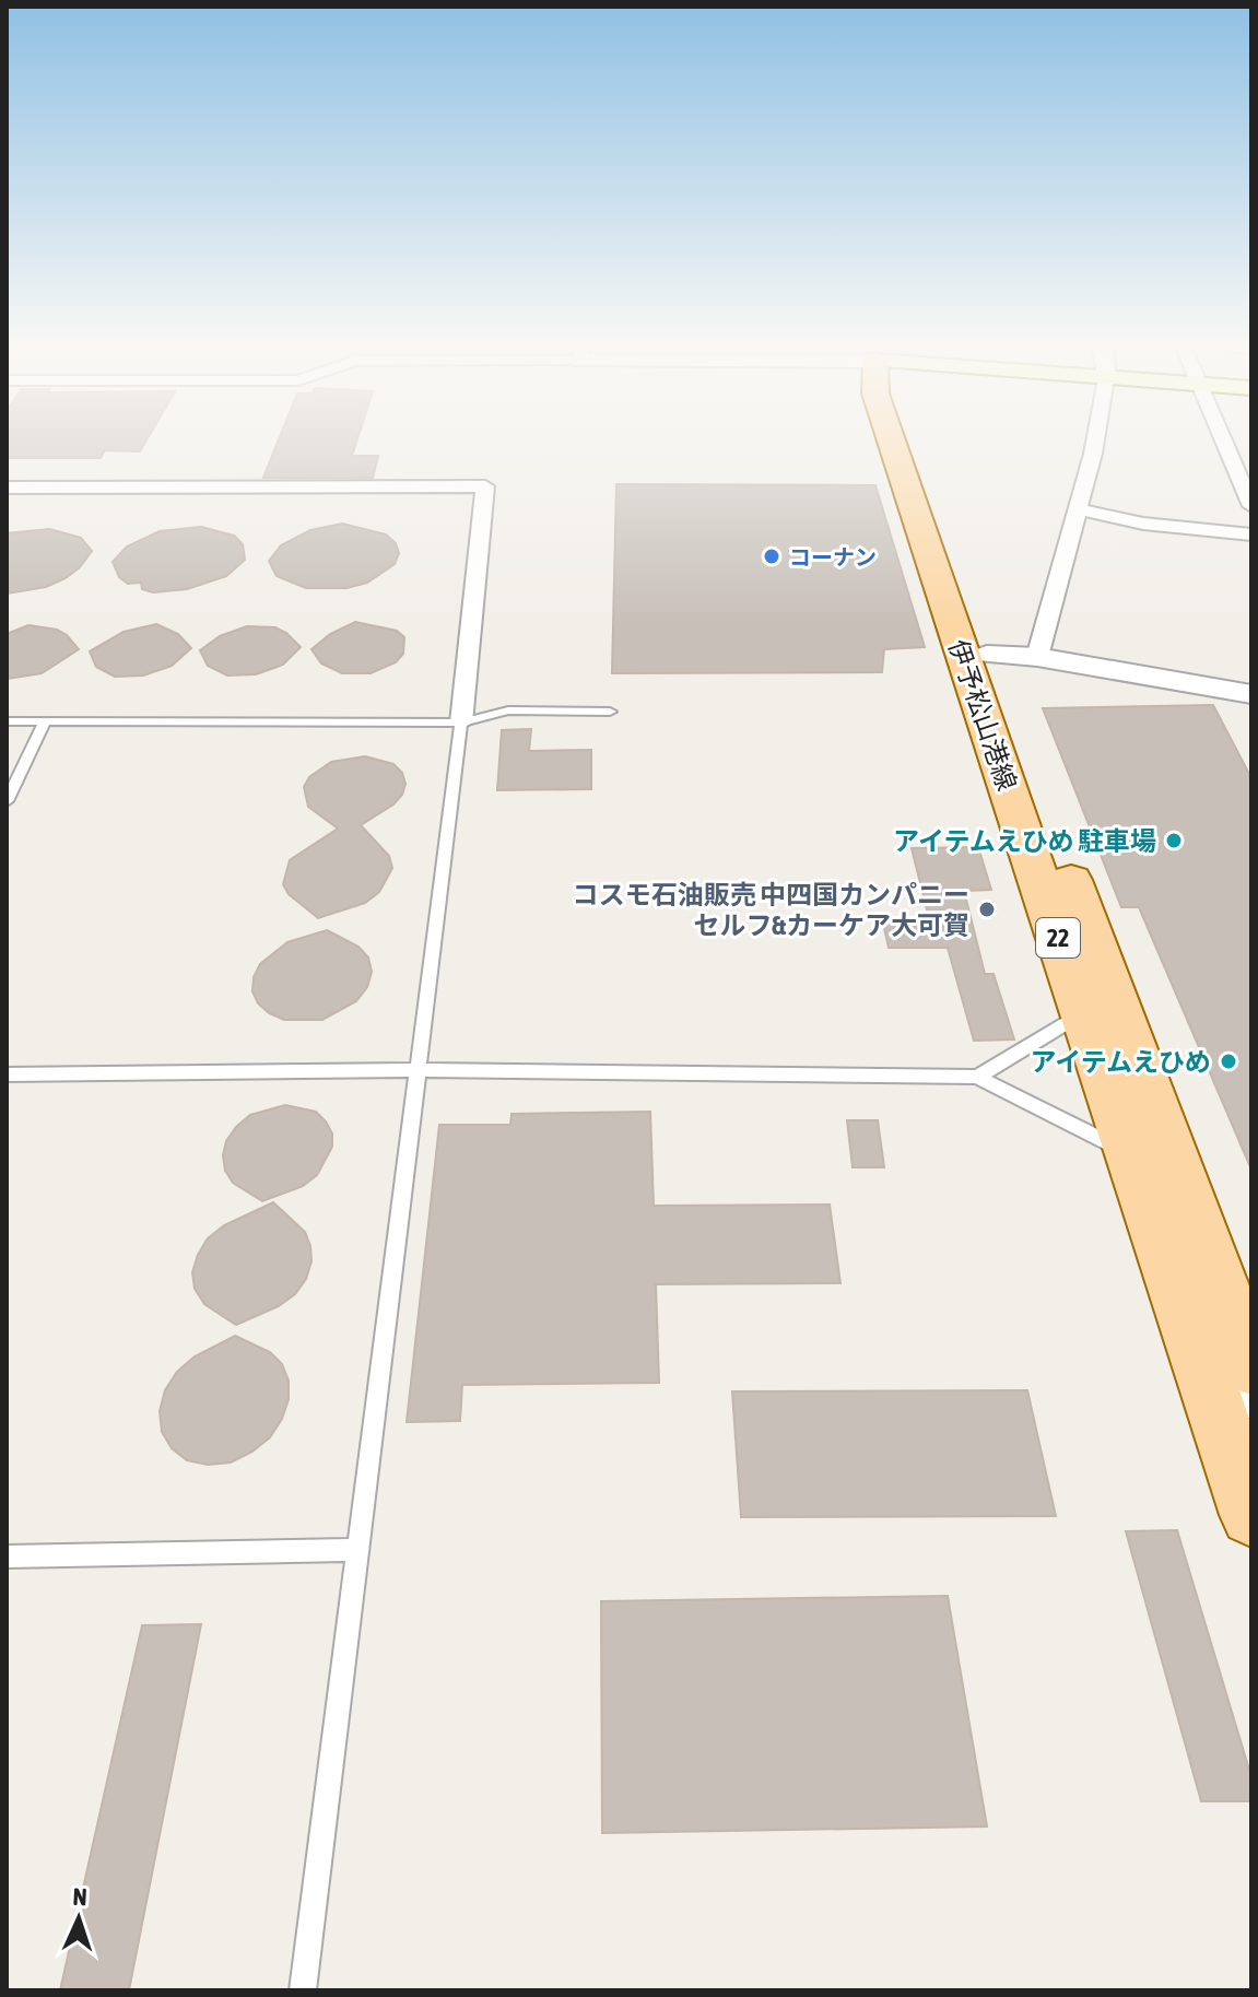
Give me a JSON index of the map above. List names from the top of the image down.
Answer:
{
  "streets": {
    "main road": ["伊予松山港線", "22"]
  },
  "places": [
    "コーナン",
    "アイテムえひめ 駐車場",
    "コスモ石油販売 中四国カンパニー セルフ&カーケア大可賀",
    "アイテムえひめ"
  ],
  "north": "top"
}
